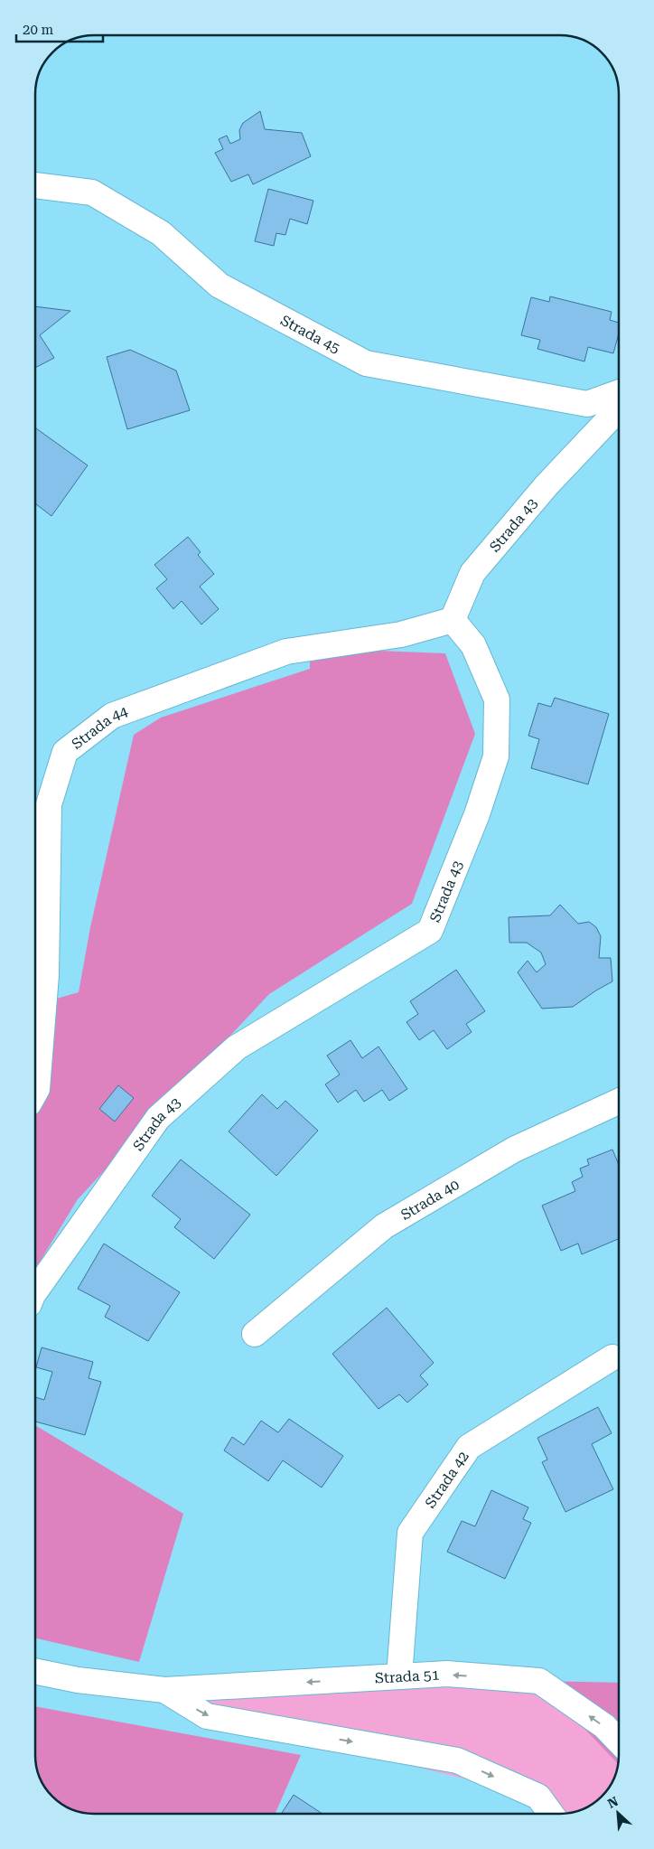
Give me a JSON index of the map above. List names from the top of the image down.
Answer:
{
  "streets": {
    "street": [
      "Strada 45",
      "Strada 43",
      "Strada 44",
      "Strada 40",
      "Strada 42",
      "Strada 51"
    ]
  },
  "crossings": [
    ["Strada 43", "Strada 44"],
    ["Strada 42", "Strada 51"]
  ],
  "scale_bar": "20 m",
  "north": "top left"
}
